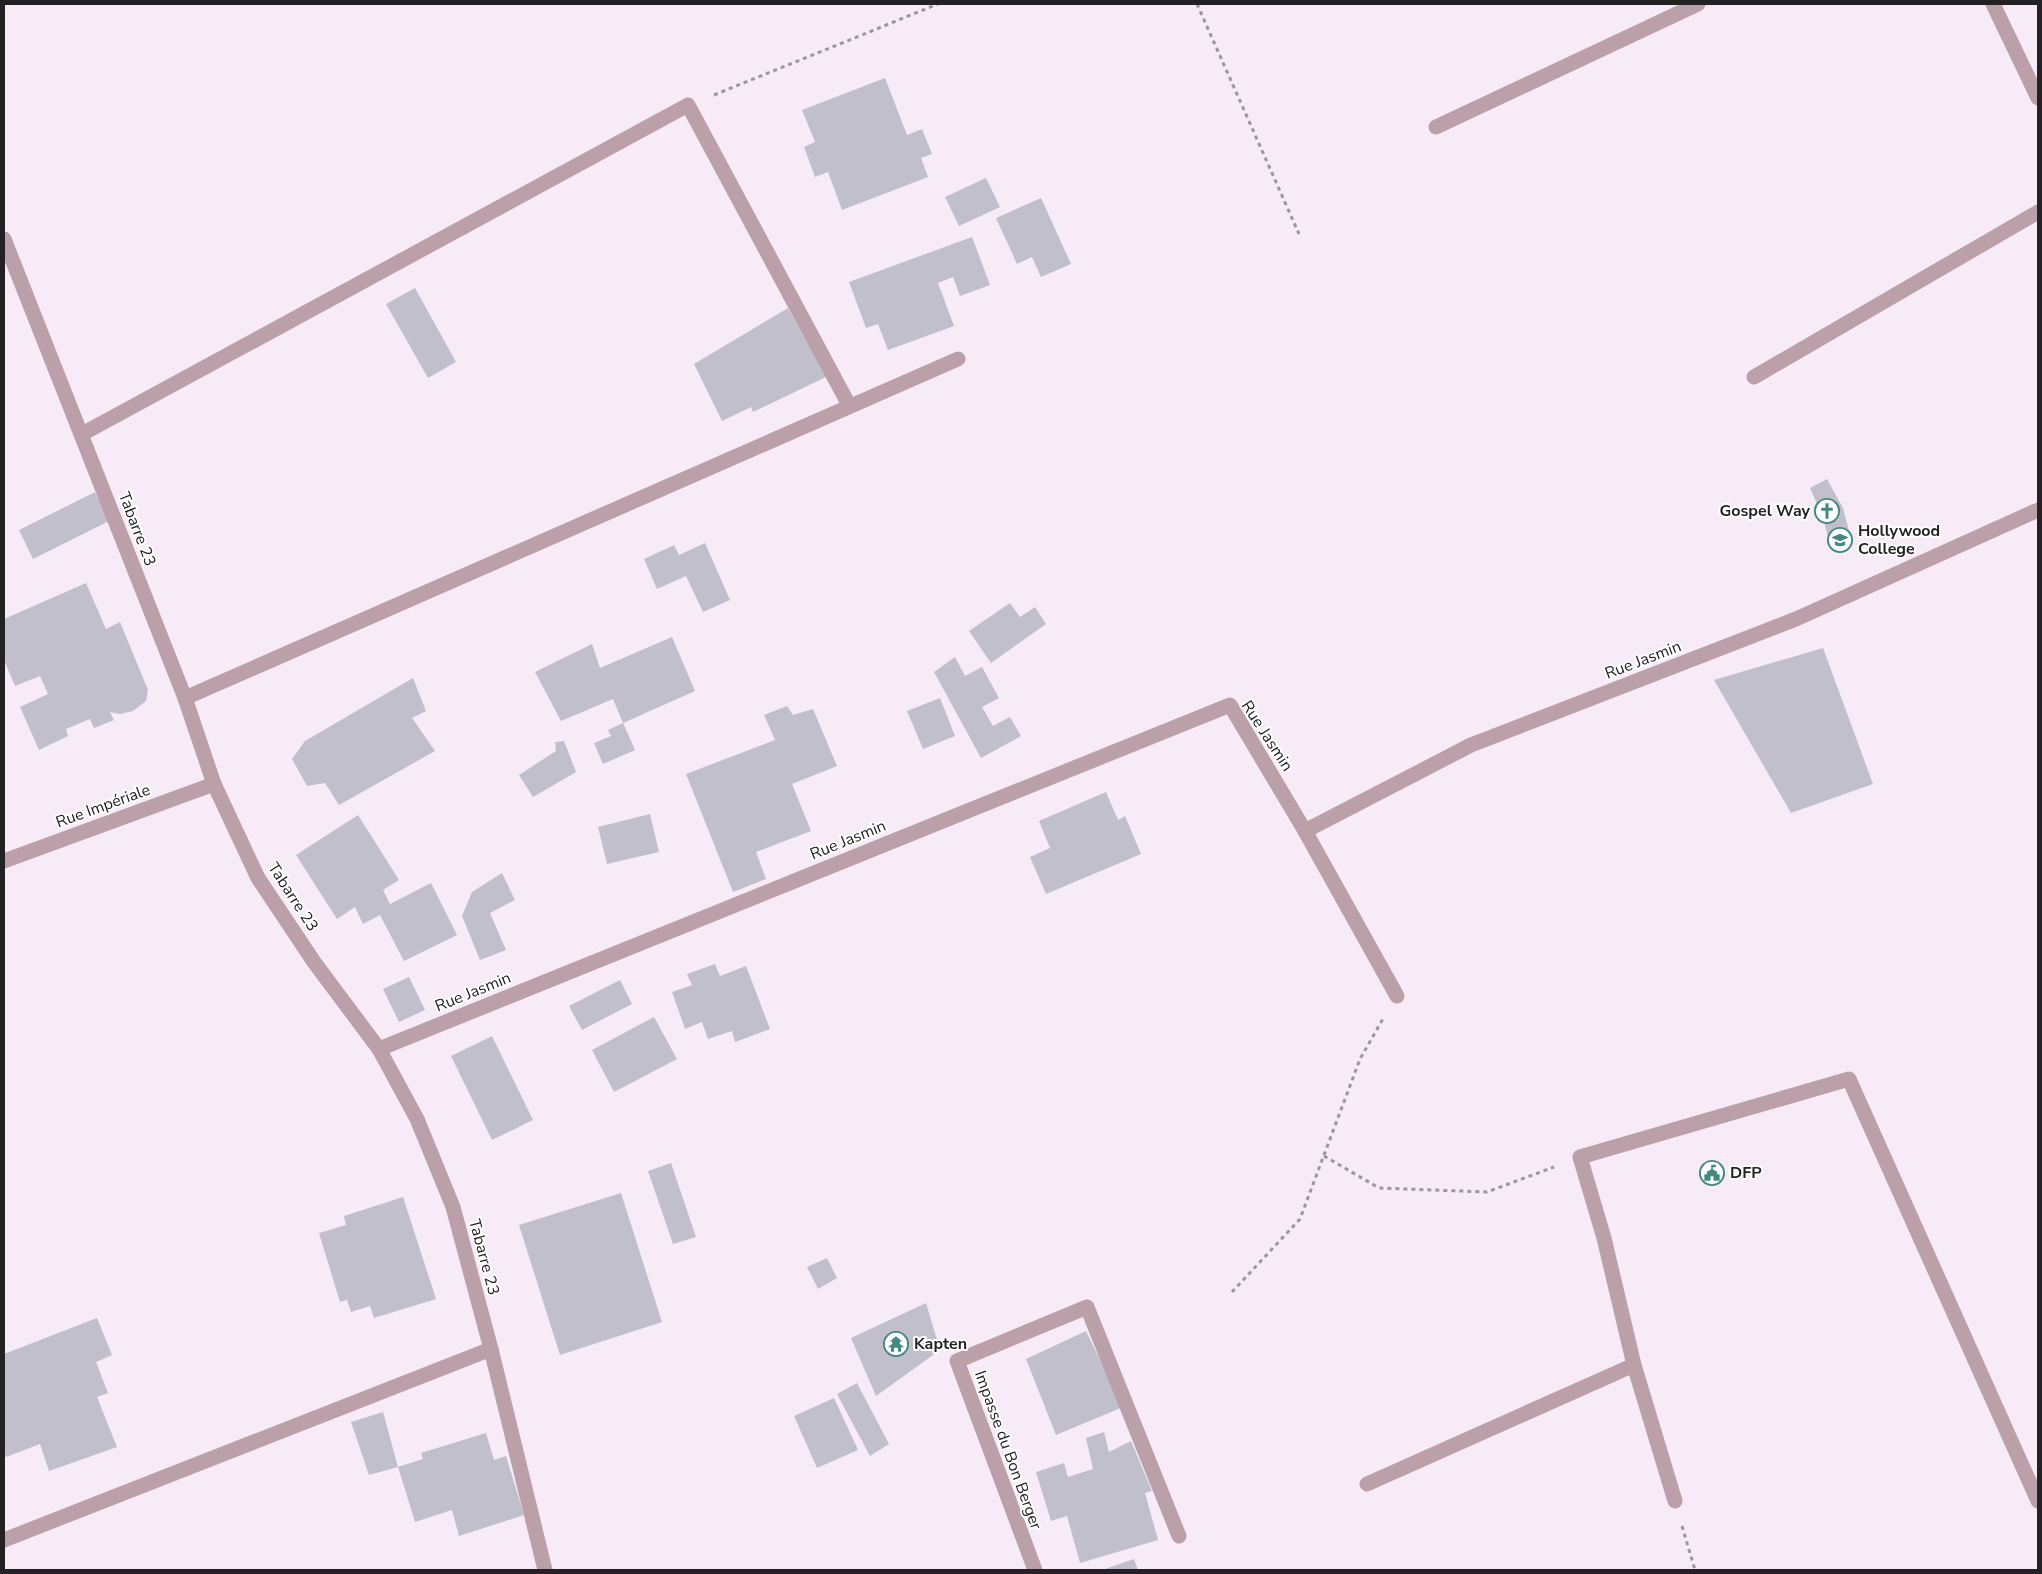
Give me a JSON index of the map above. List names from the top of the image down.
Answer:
{
  "streets": {
    "street": [
      "Tabarre 23",
      "Rue Jasmin",
      "Rue Impériale",
      "Impasse du Bon Berger"
    ]
  },
  "crossings": [
    ["Tabarre 23", "Rue Jasmin"],
    ["Tabarre 23", "Rue Impériale"]
  ],
  "places": {
    "church": ["Gospel Way"],
    "school or university": ["Hollywood College"],
    "public building": ["DFP"],
    "temple": ["Kapten"]
  }
}
